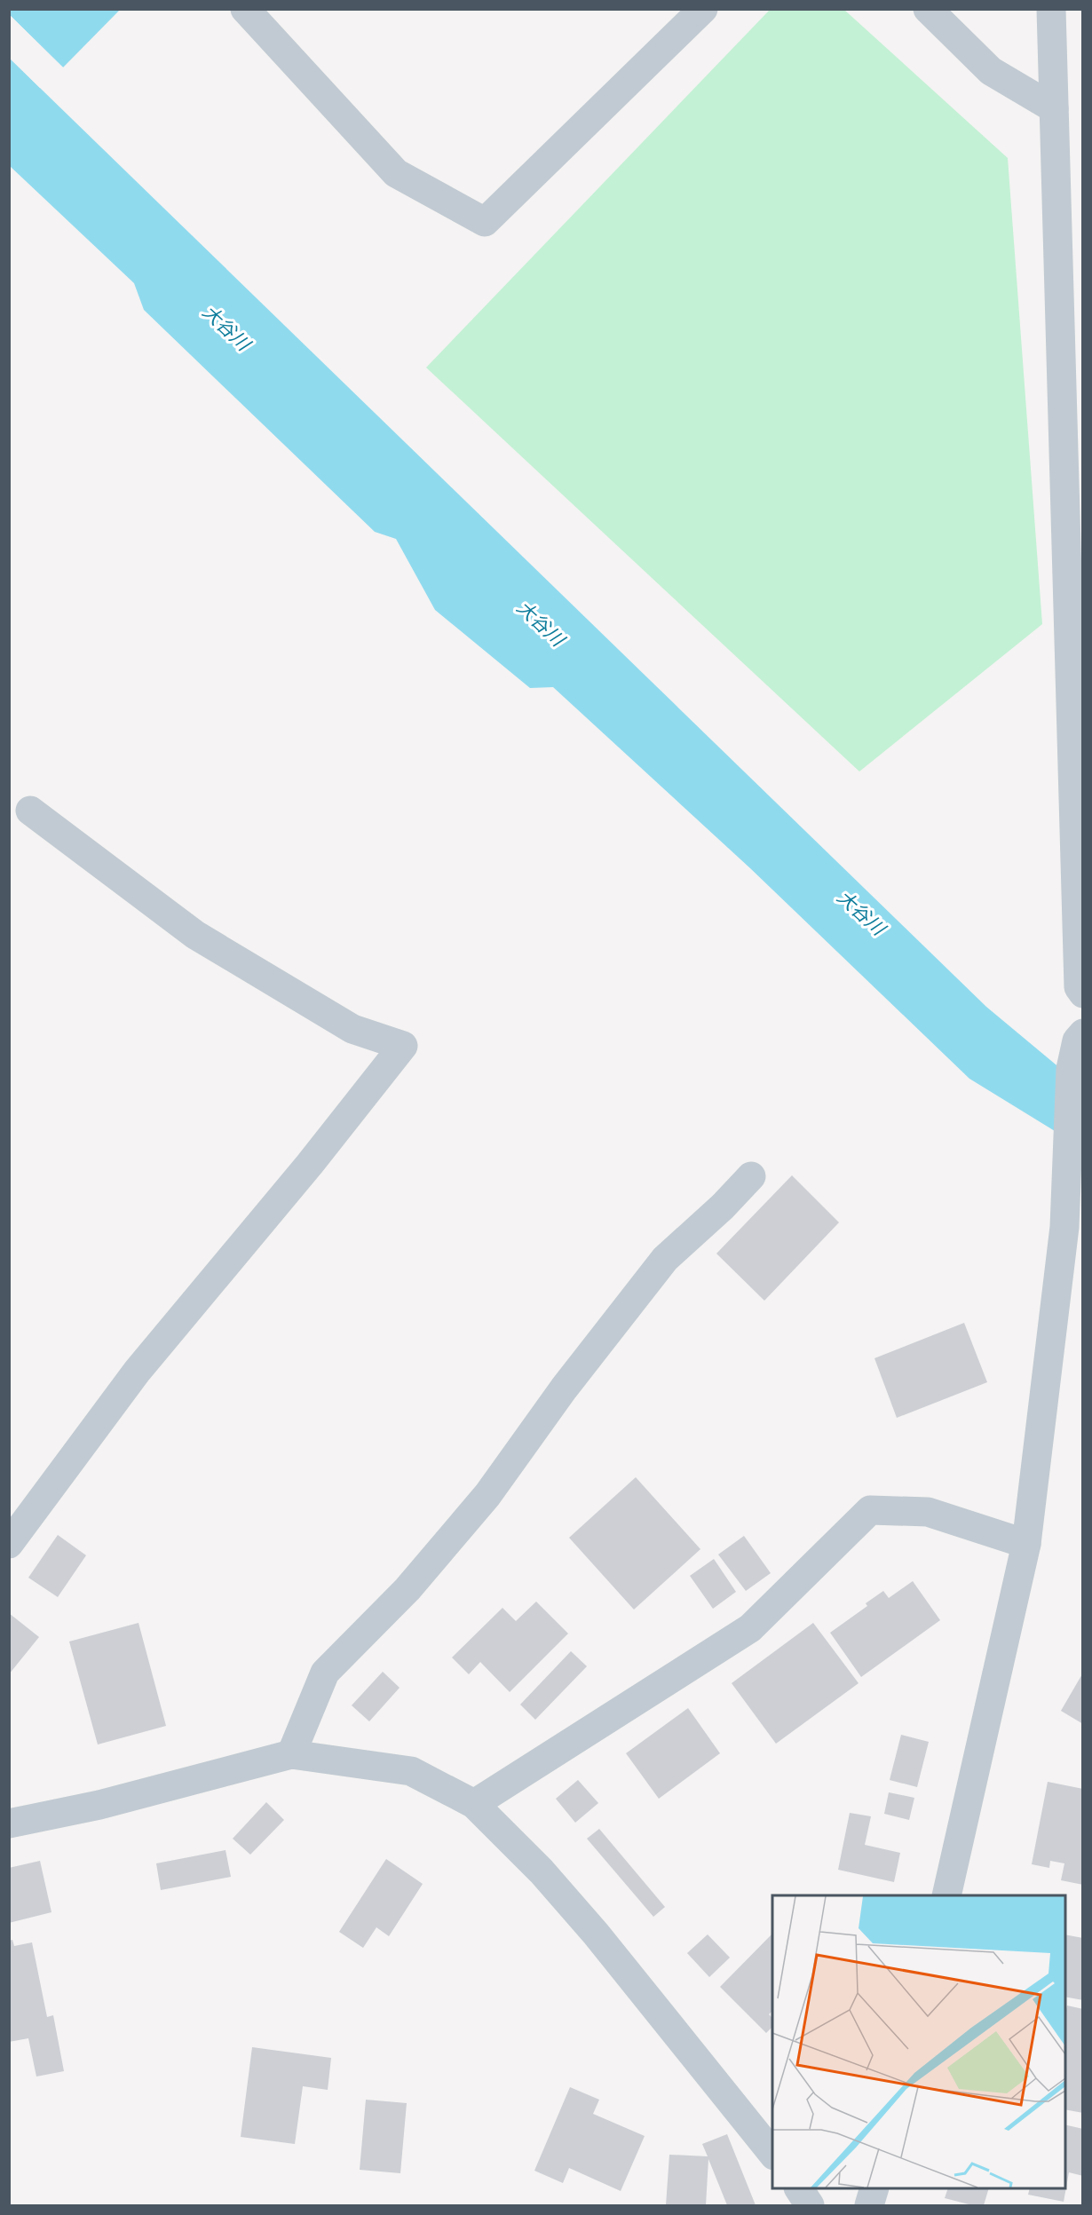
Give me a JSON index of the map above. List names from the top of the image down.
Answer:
{
  "water": ["大谷川"]
}
